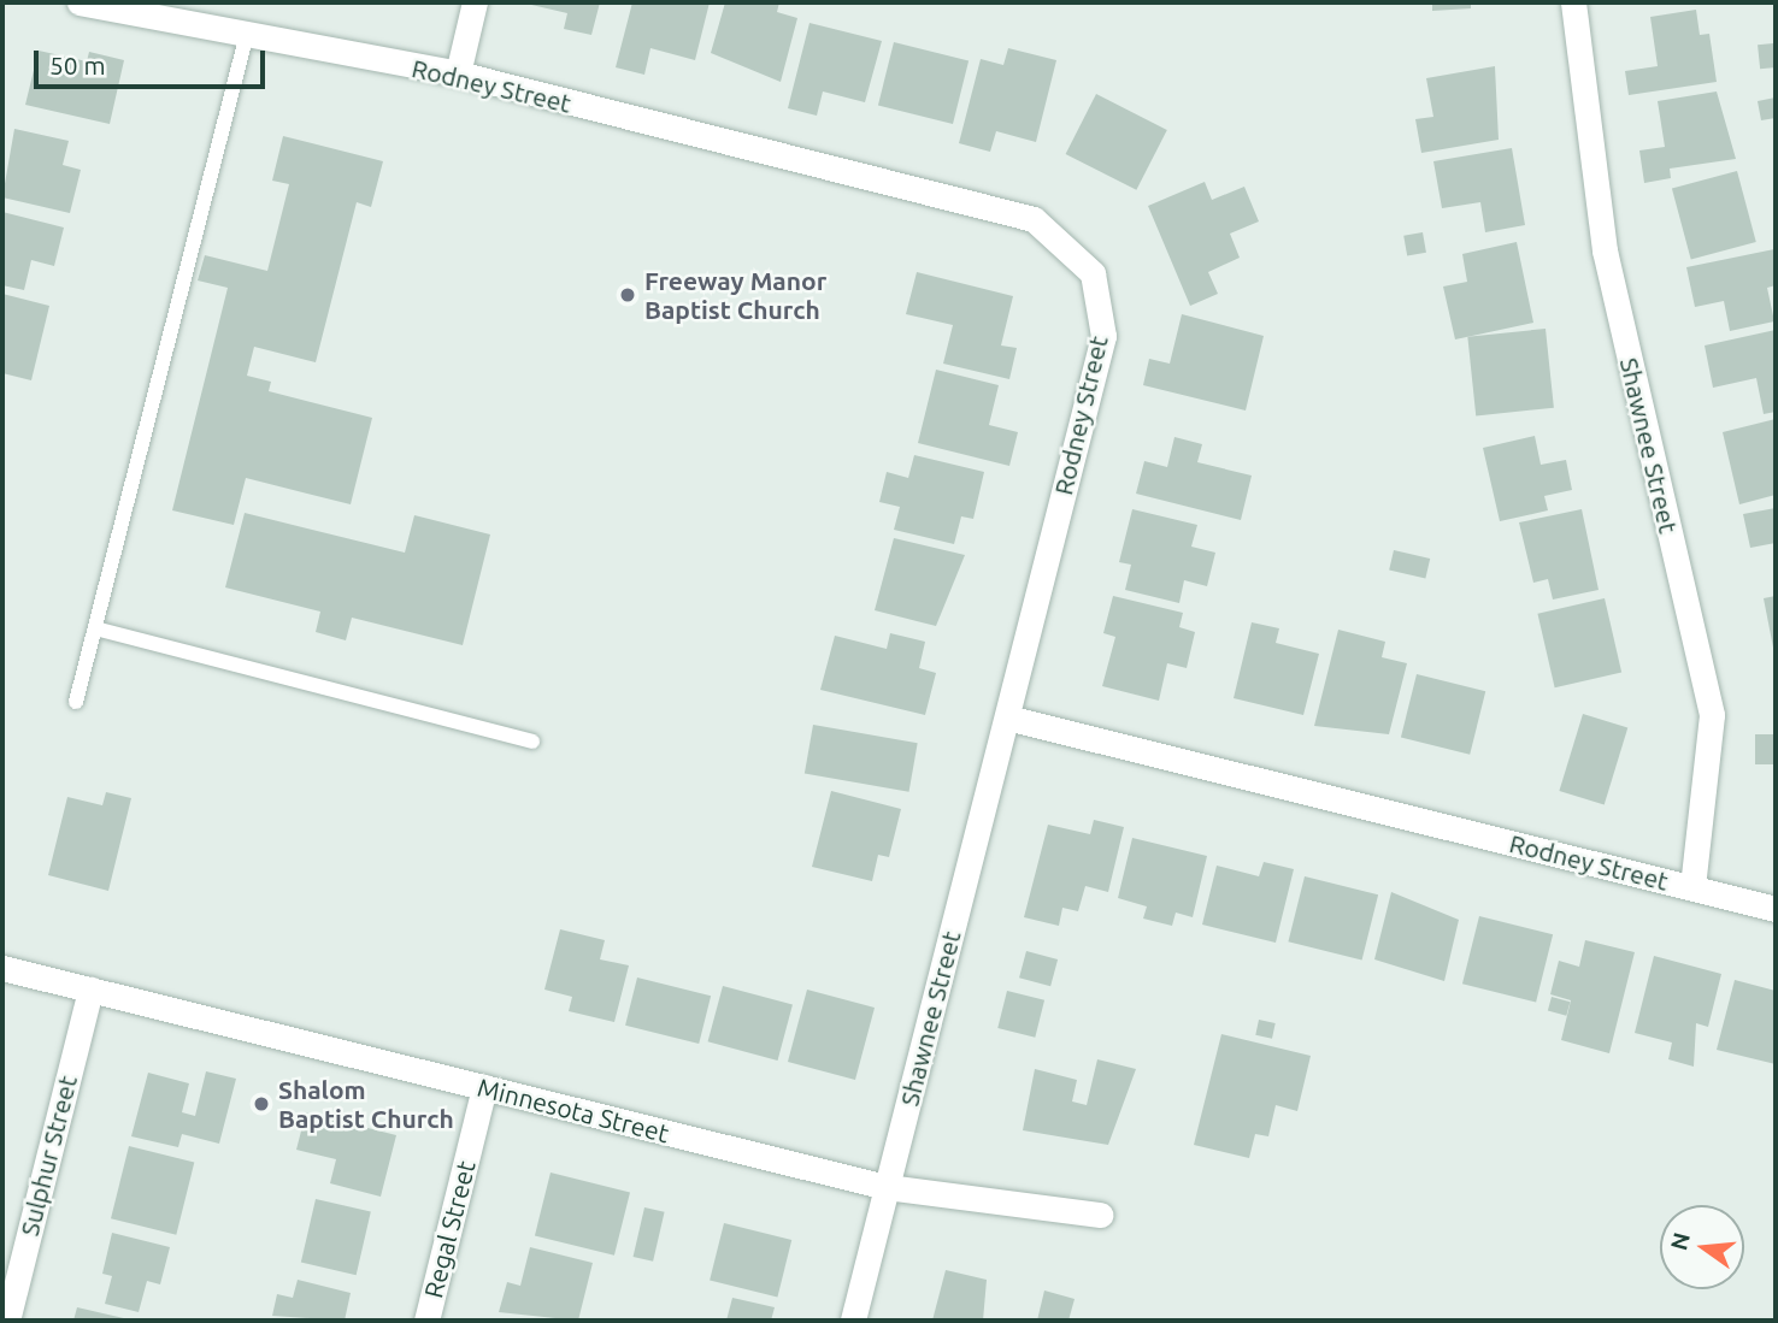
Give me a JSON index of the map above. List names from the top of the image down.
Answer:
{
  "streets": {
    "street": [
      "Rodney Street",
      "Shawnee Street",
      "Minnesota Street",
      "Sulphur Street",
      "Regal Street"
    ]
  },
  "crossings": [
    ["Rodney Street", "Shawnee Street"],
    ["Shawnee Street", "Minnesota Street"],
    ["Minnesota Street", "Sulphur Street"],
    ["Minnesota Street", "Regal Street"]
  ],
  "places": ["Freeway Manor Baptist Church", "Shalom Baptist Church"],
  "scale_bar": "50 m",
  "north": "left"
}
